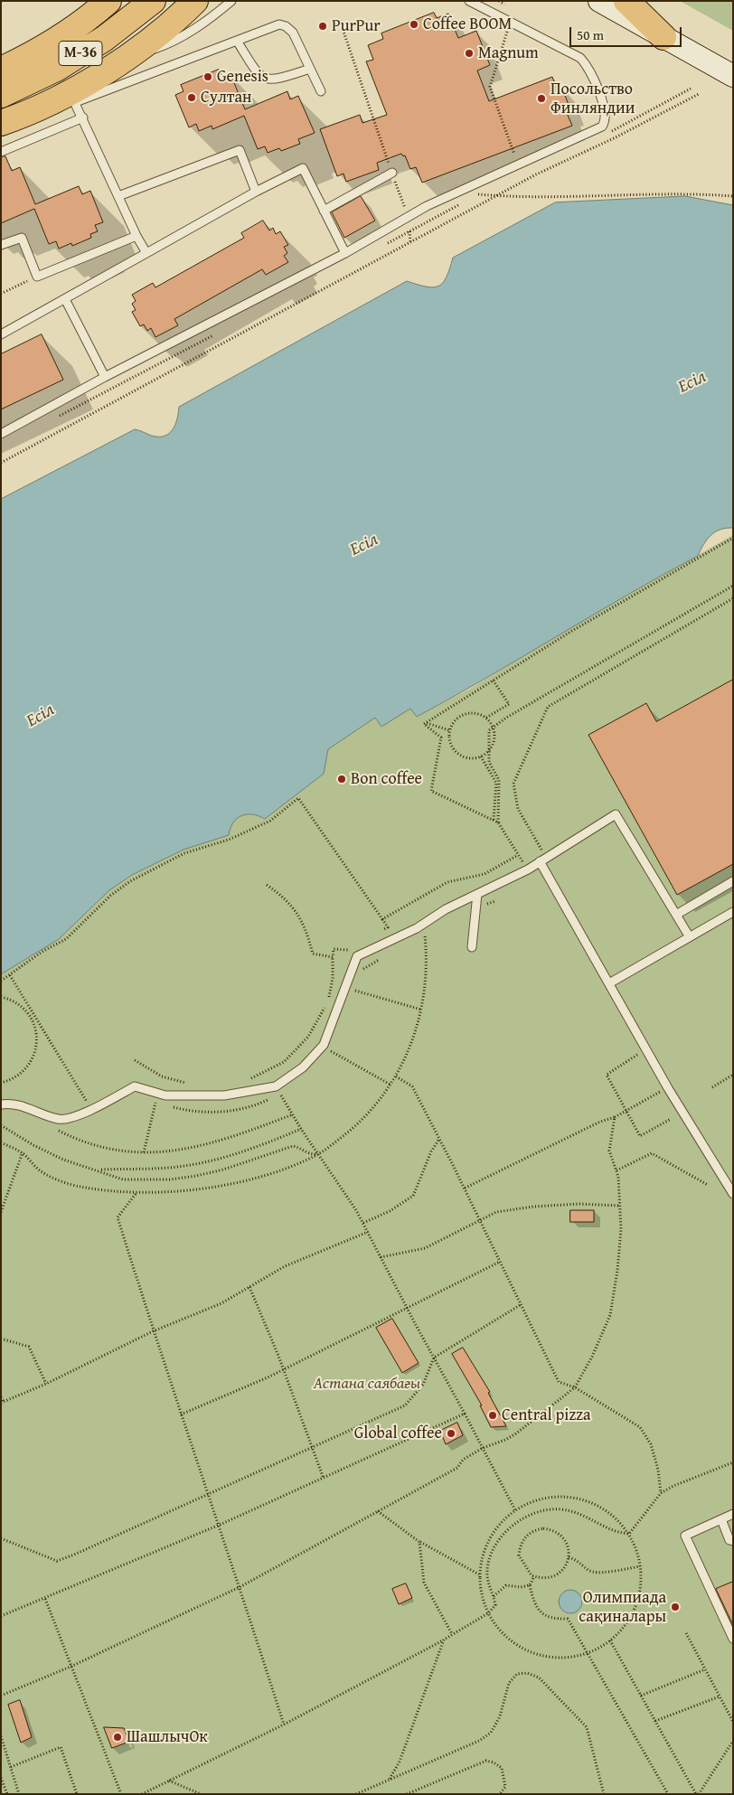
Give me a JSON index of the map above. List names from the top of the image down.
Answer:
{
  "streets": {
    "main road": ["M-36"]
  },
  "water": ["Есіл"],
  "parks": ["Астана саябағы"],
  "places": [
    "Coffee BOOM",
    "PurPur",
    "Magnum",
    "Genesis",
    "Султан",
    "Посольство Финляндии",
    "Bon coffee",
    "Central pizza",
    "Global coffee",
    "Олимпиада сақиналары",
    "ШашлычОк"
  ],
  "scale_bar": "50 m"
}
